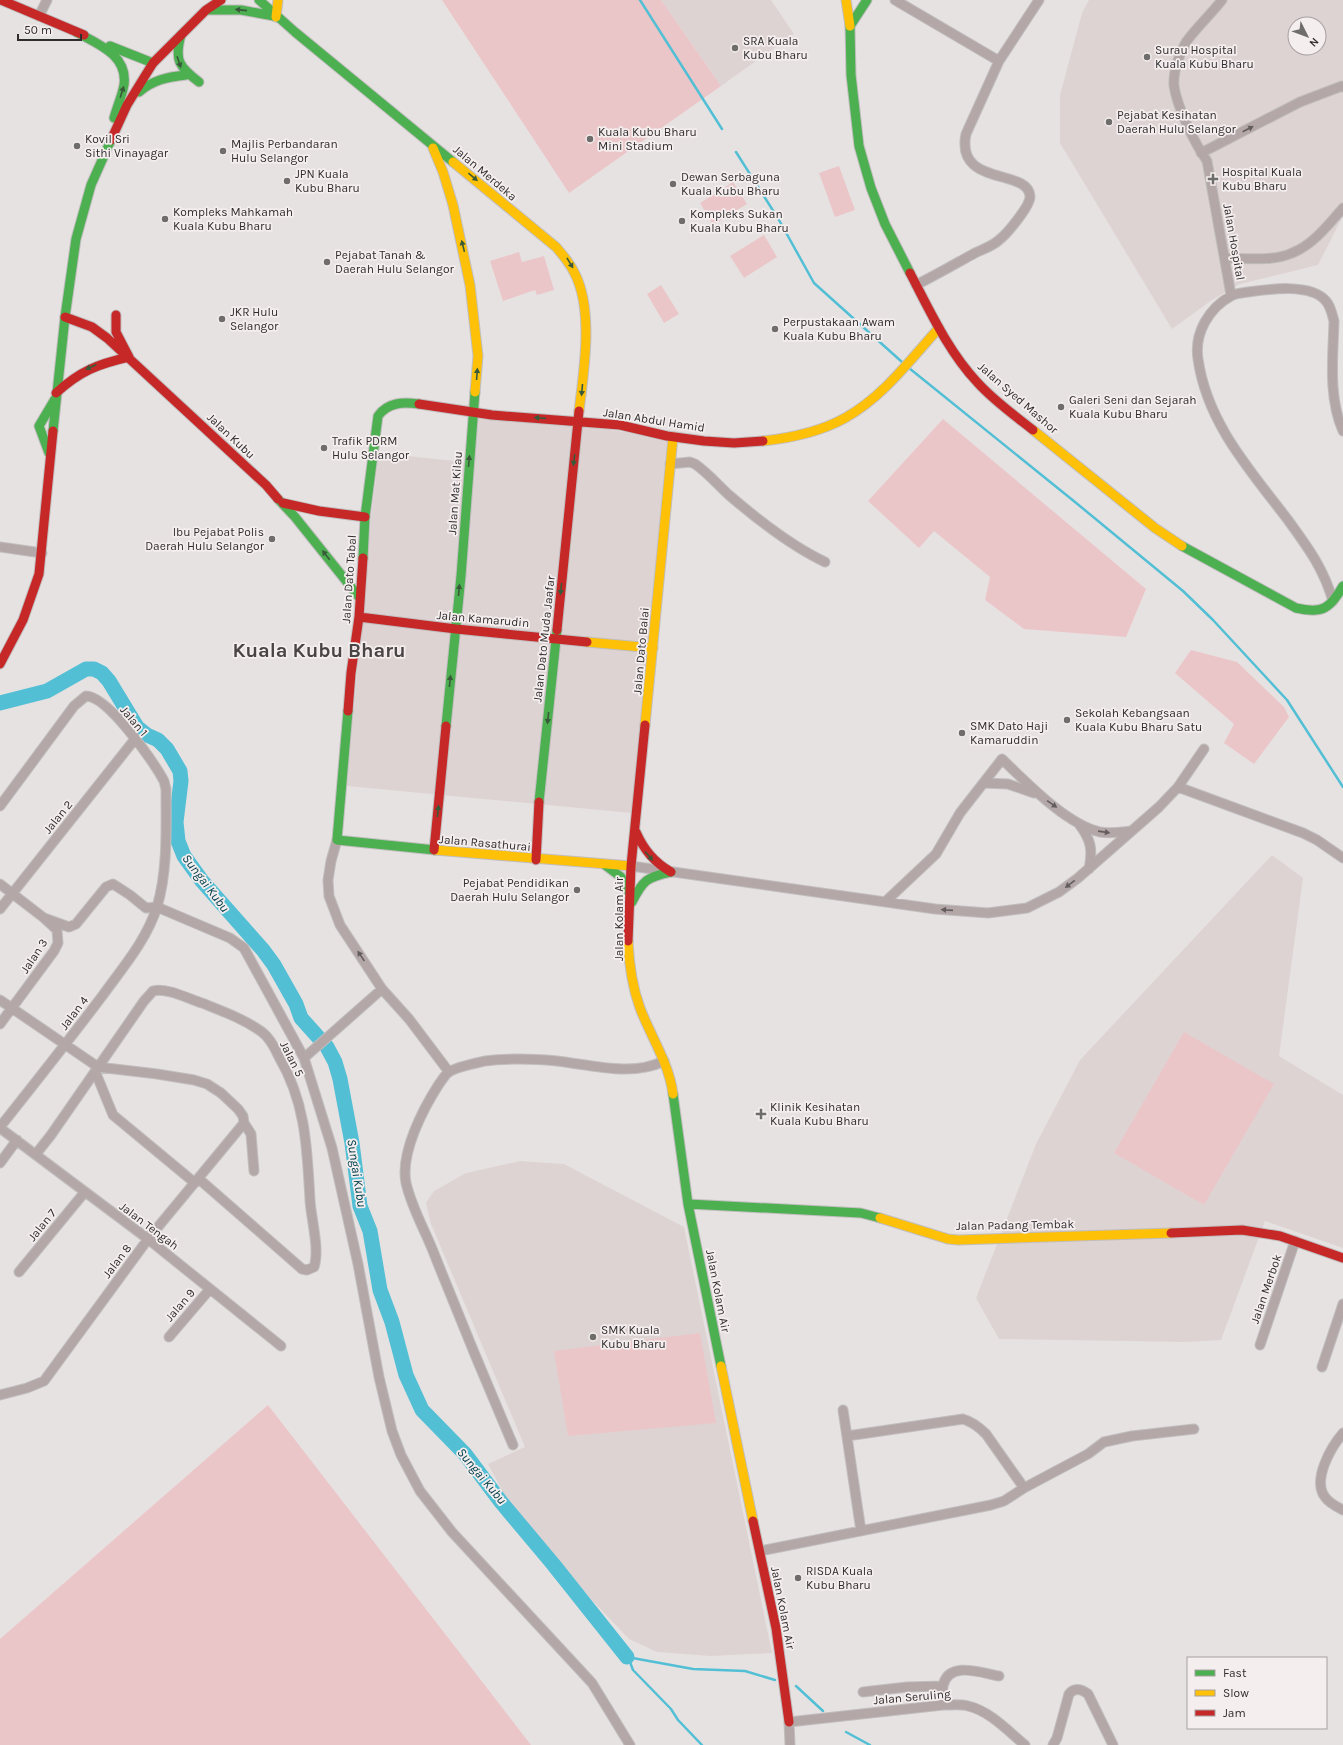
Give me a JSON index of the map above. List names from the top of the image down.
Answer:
{
  "streets": {
    "street": [
      "Jalan Merdeka",
      "Jalan Hospital",
      "Jalan Syed Mashor",
      "Jalan Abdul Hamid",
      "Jalan Kubu",
      "Jalan Mat Kilau",
      "Jalan Dato Tabal",
      "Jalan Kamarudin",
      "Jalan Dato Muda Jaafar",
      "Jalan Dato Balai",
      "Jalan 1",
      "Jalan 2",
      "Jalan Rasathurai",
      "Jalan Kolam Air",
      "Jalan 3",
      "Jalan 4",
      "Jalan 5",
      "Jalan 7",
      "Jalan Padang Tembak",
      "Jalan Tengah",
      "Jalan 8",
      "Jalan Merbok",
      "Jalan 9",
      "Jalan Seruling"
    ]
  },
  "crossings": [
    ["Jalan Merdeka", "Jalan Abdul Hamid"],
    ["Jalan Merdeka", "Jalan Mat Kilau"],
    ["Jalan Merdeka", "Jalan Dato Muda Jaafar"],
    ["Jalan Syed Mashor", "Jalan Abdul Hamid"],
    ["Jalan Abdul Hamid", "Jalan Mat Kilau"],
    ["Jalan Abdul Hamid", "Jalan Dato Tabal"],
    ["Jalan Abdul Hamid", "Jalan Dato Muda Jaafar"],
    ["Jalan Abdul Hamid", "Jalan Dato Balai"],
    ["Jalan Kubu", "Jalan Dato Tabal"],
    ["Jalan Mat Kilau", "Jalan Kamarudin"],
    ["Jalan Mat Kilau", "Jalan Rasathurai"],
    ["Jalan Dato Tabal", "Jalan Kamarudin"],
    ["Jalan Dato Tabal", "Jalan Rasathurai"],
    ["Jalan Kamarudin", "Jalan Dato Muda Jaafar"],
    ["Jalan Kamarudin", "Jalan Dato Balai"],
    ["Jalan Dato Muda Jaafar", "Jalan Rasathurai"],
    ["Jalan Dato Balai", "Jalan Rasathurai"],
    ["Jalan Dato Balai", "Jalan Kolam Air"],
    ["Jalan 1", "Jalan 2"],
    ["Jalan 1", "Jalan 4"],
    ["Jalan Rasathurai", "Jalan Kolam Air"],
    ["Jalan Kolam Air", "Jalan Padang Tembak"],
    ["Jalan Kolam Air", "Jalan Seruling"],
    ["Jalan 4", "Jalan Tengah"],
    ["Jalan 5", "Jalan Tengah"],
    ["Jalan 5", "Jalan 8"],
    ["Jalan 7", "Jalan Tengah"],
    ["Jalan Padang Tembak", "Jalan Merbok"],
    ["Jalan Tengah", "Jalan 8"],
    ["Jalan Tengah", "Jalan 9"]
  ],
  "one_way": ["Jalan Merdeka", "Jalan Mat Kilau", "Jalan Dato Muda Jaafar"],
  "districts": ["Kuala Kubu Bharu"],
  "water": ["Sungai Kubu"],
  "places": {
    "other": [
      "SRA Kuala Kubu Bharu",
      "Surau Hospital Kuala Kubu Bharu",
      "Pejabat Kesihatan Daerah Hulu Selangor",
      "Kuala Kubu Bharu Mini Stadium",
      "Kovil Sri Sithi Vinayagar",
      "Majlis Perbandaran Hulu Selangor",
      "JPN Kuala Kubu Bharu",
      "Dewan Serbaguna Kuala Kubu Bharu",
      "Kompleks Mahkamah Kuala Kubu Bharu",
      "Kompleks Sukan Kuala Kubu Bharu",
      "Pejabat Tanah & Daerah Hulu Selangor",
      "JKR Hulu Selangor",
      "Perpustakaan Awam Kuala Kubu Bharu",
      "Galeri Seni dan Sejarah Kuala Kubu Bharu",
      "Trafik PDRM Hulu Selangor",
      "Ibu Pejabat Polis Daerah Hulu Selangor",
      "Sekolah Kebangsaan Kuala Kubu Bharu Satu",
      "SMK Dato Haji Kamaruddin",
      "Pejabat Pendidikan Daerah Hulu Selangor",
      "SMK Kuala Kubu Bharu",
      "RISDA Kuala Kubu Bharu"
    ],
    "health": ["Hospital Kuala Kubu Bharu", "Klinik Kesihatan Kuala Kubu Bharu"]
  },
  "legend": ["Fast", "Slow", "Jam"],
  "scale_bar": "50 m",
  "north": "bottom right"
}
